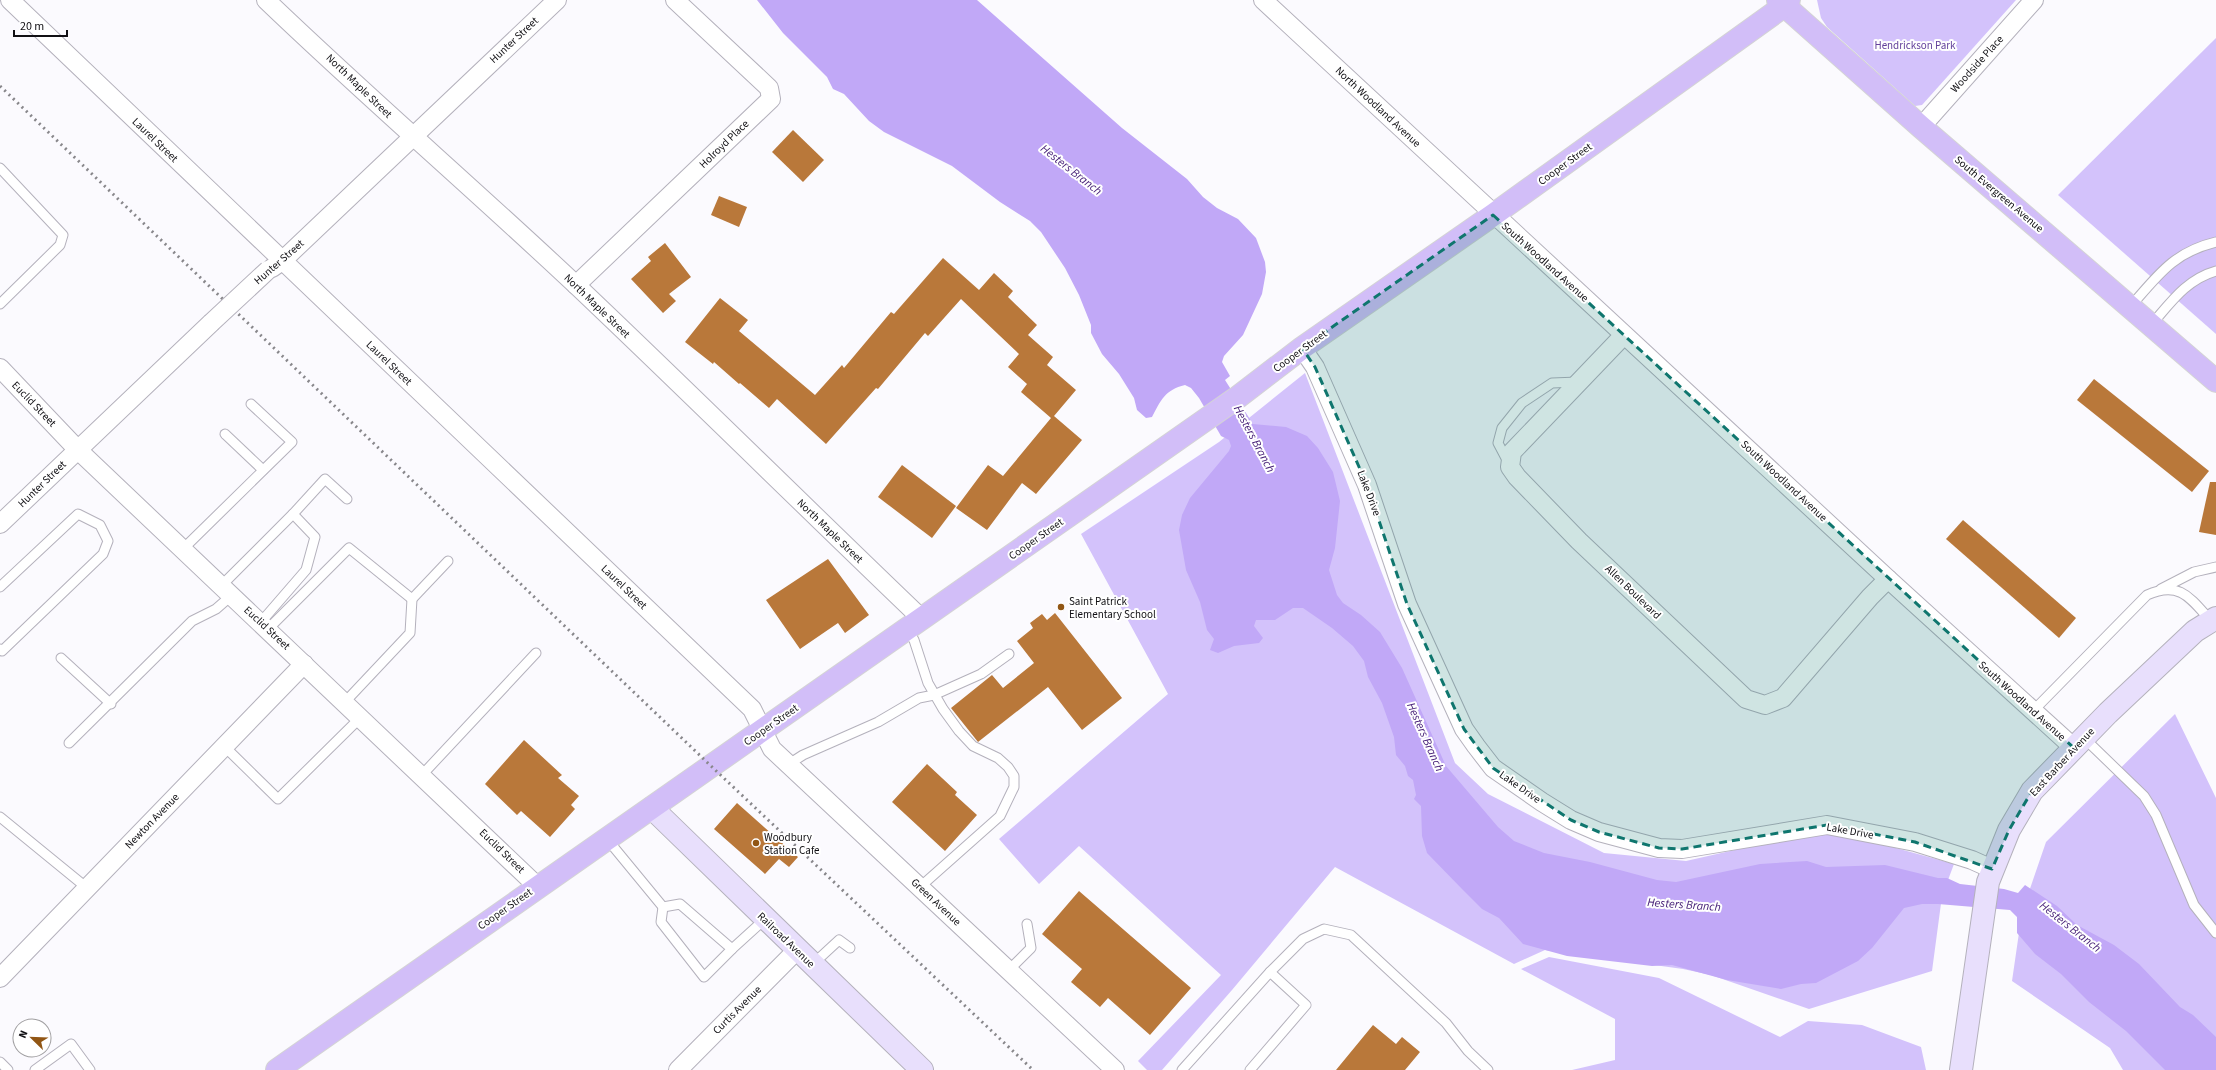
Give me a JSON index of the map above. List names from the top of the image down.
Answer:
{
  "streets": {
    "main road": ["Cooper Street", "South Evergreen Avenue"],
    "street": [
      "Hunter Street",
      "Woodside Place",
      "North Maple Street",
      "North Woodland Avenue",
      "Laurel Street",
      "Holroyd Place",
      "South Woodland Avenue",
      "Euclid Street",
      "Lake Drive",
      "Allen Boulevard",
      "East Barber Avenue",
      "Newton Avenue",
      "Green Avenue",
      "Railroad Avenue",
      "Curtis Avenue"
    ]
  },
  "crossings": [
    ["Hunter Street", "North Maple Street"],
    ["Hunter Street", "Laurel Street"],
    ["Hunter Street", "Euclid Street"],
    ["Woodside Place", "South Evergreen Avenue"],
    ["North Maple Street", "Holroyd Place"],
    ["North Maple Street", "Cooper Street"],
    ["North Woodland Avenue", "Cooper Street"],
    ["North Woodland Avenue", "South Woodland Avenue"],
    ["Laurel Street", "Cooper Street"],
    ["Laurel Street", "Green Avenue"],
    ["Cooper Street", "South Evergreen Avenue"],
    ["Cooper Street", "South Woodland Avenue"],
    ["Cooper Street", "Euclid Street"],
    ["Cooper Street", "Lake Drive"],
    ["Cooper Street", "Green Avenue"],
    ["Cooper Street", "Railroad Avenue"],
    ["South Woodland Avenue", "Allen Boulevard"],
    ["South Woodland Avenue", "East Barber Avenue"],
    ["Euclid Street", "Newton Avenue"],
    ["Lake Drive", "East Barber Avenue"],
    ["Railroad Avenue", "Curtis Avenue"]
  ],
  "water": ["Hesters Branch"],
  "parks": ["Hendrickson Park"],
  "places": ["Saint Patrick Elementary School", "Woodbury Station Cafe"],
  "scale_bar": "20 m",
  "north": "top left"
}
